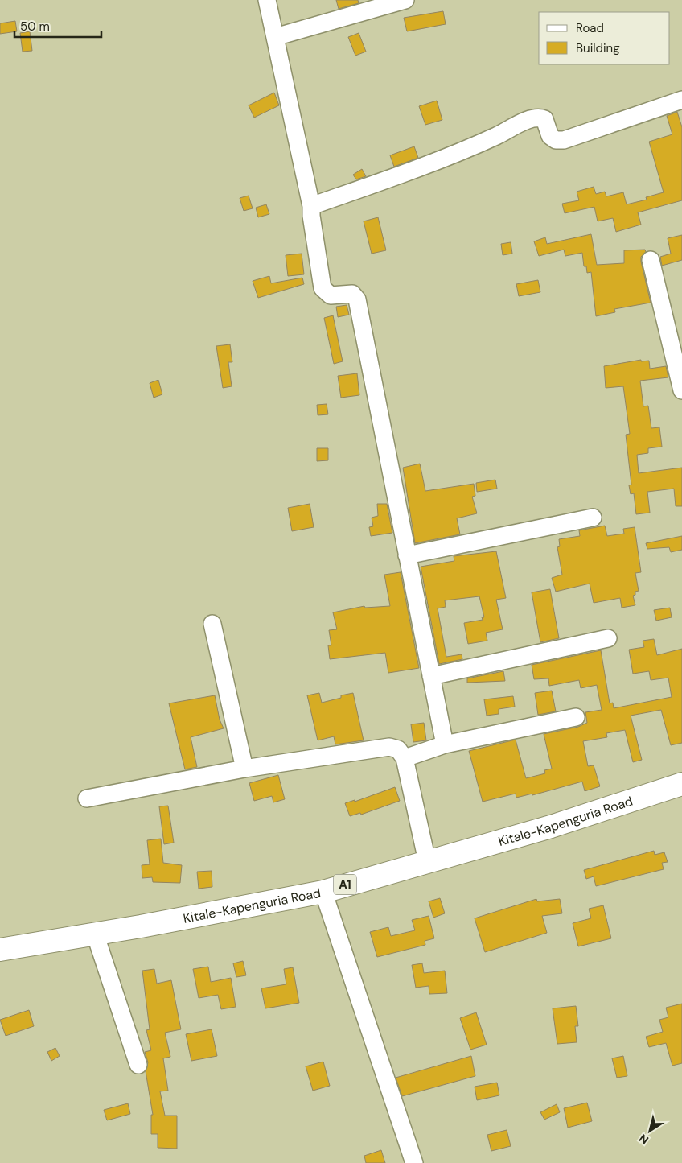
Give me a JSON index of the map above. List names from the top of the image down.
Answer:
{
  "streets": {
    "highway": ["Kitale-Kapenguria Road", "A1"]
  },
  "legend": ["Road", "Building"],
  "scale_bar": "50 m",
  "north": "bottom left"
}
